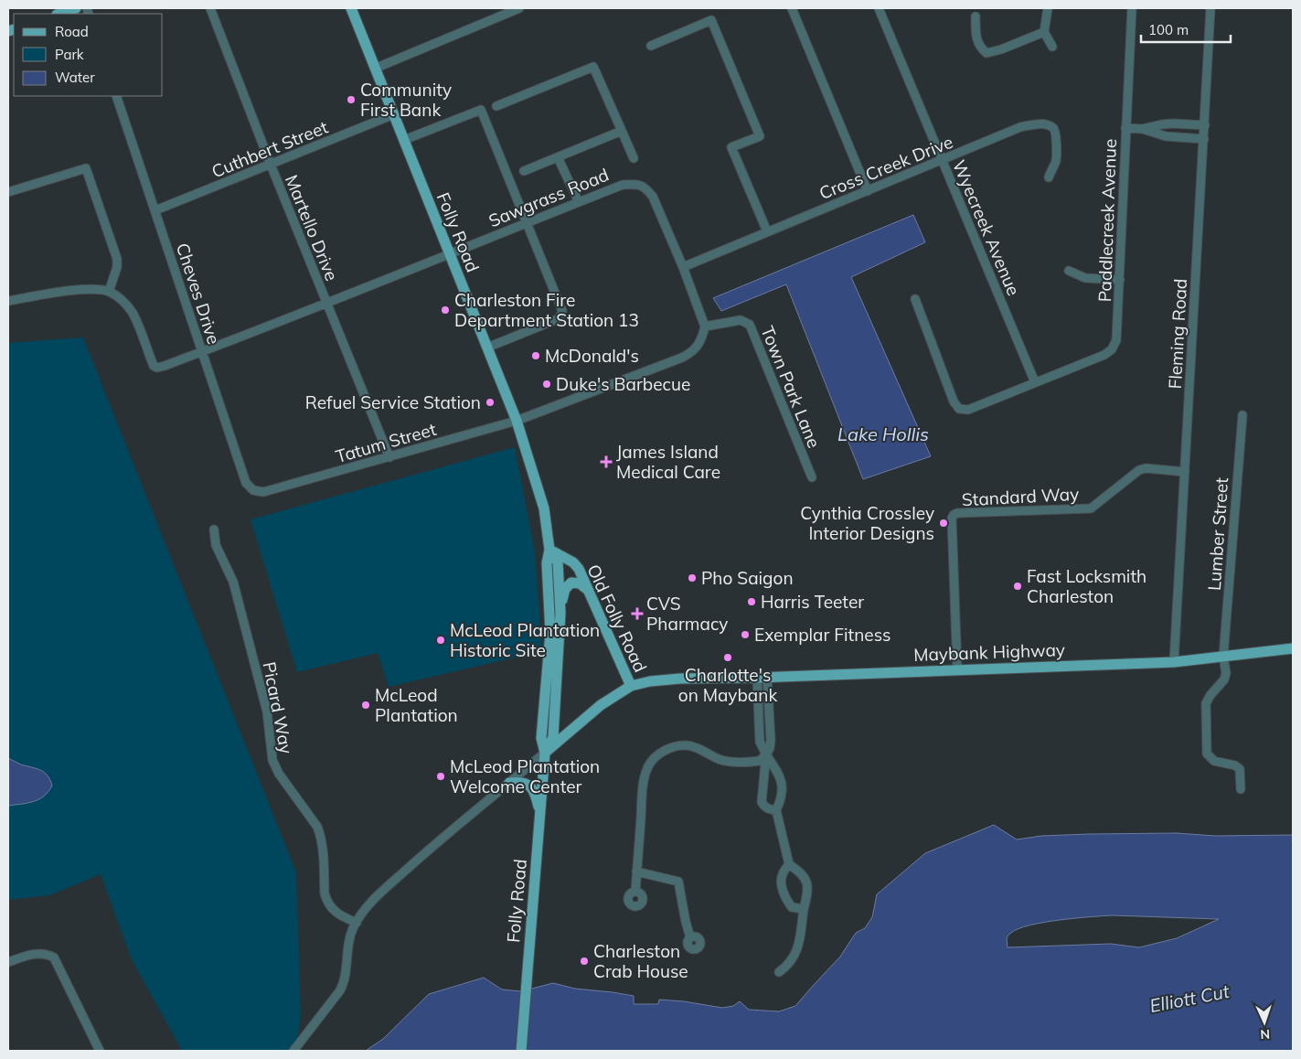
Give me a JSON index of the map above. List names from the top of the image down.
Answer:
{
  "streets": {
    "main road": ["Folly Road", "Old Folly Road", "Maybank Highway"],
    "street": [
      "Cuthbert Street",
      "Cross Creek Drive",
      "Sawgrass Road",
      "Paddlecreek Avenue",
      "Martello Drive",
      "Wyecreek Avenue",
      "Cheves Drive",
      "Fleming Road",
      "Town Park Lane",
      "Tatum Street",
      "Standard Way",
      "Lumber Street",
      "Picard Way"
    ]
  },
  "crossings": [
    ["Cuthbert Street", "Martello Drive"],
    ["Cuthbert Street", "Folly Road"],
    ["Cuthbert Street", "Cheves Drive"],
    ["Cross Creek Drive", "Sawgrass Road"],
    ["Cross Creek Drive", "Wyecreek Avenue"],
    ["Sawgrass Road", "Martello Drive"],
    ["Sawgrass Road", "Folly Road"],
    ["Sawgrass Road", "Cheves Drive"],
    ["Sawgrass Road", "Town Park Lane"],
    ["Paddlecreek Avenue", "Wyecreek Avenue"],
    ["Martello Drive", "Tatum Street"],
    ["Folly Road", "Tatum Street"],
    ["Folly Road", "Old Folly Road"],
    ["Folly Road", "Maybank Highway"],
    ["Cheves Drive", "Tatum Street"],
    ["Fleming Road", "Standard Way"],
    ["Fleming Road", "Maybank Highway"],
    ["Standard Way", "Maybank Highway"],
    ["Lumber Street", "Maybank Highway"],
    ["Old Folly Road", "Maybank Highway"]
  ],
  "water": ["Lake Hollis", "Elliott Cut"],
  "places": {
    "other": [
      "Community First Bank",
      "Charleston Fire Department Station 13",
      "McDonald's",
      "Duke's Barbecue",
      "Refuel Service Station",
      "Cynthia Crossley Interior Designs",
      "Pho Saigon",
      "Fast Locksmith Charleston",
      "Harris Teeter",
      "Exemplar Fitness",
      "McLeod Plantation Historic Site",
      "Charlotte's on Maybank",
      "McLeod Plantation",
      "McLeod Plantation Welcome Center",
      "Charleston Crab House"
    ],
    "health": ["James Island Medical Care", "CVS Pharmacy"]
  },
  "legend": ["Road", "Park", "Water"],
  "scale_bar": "100 m",
  "north": "bottom"
}
